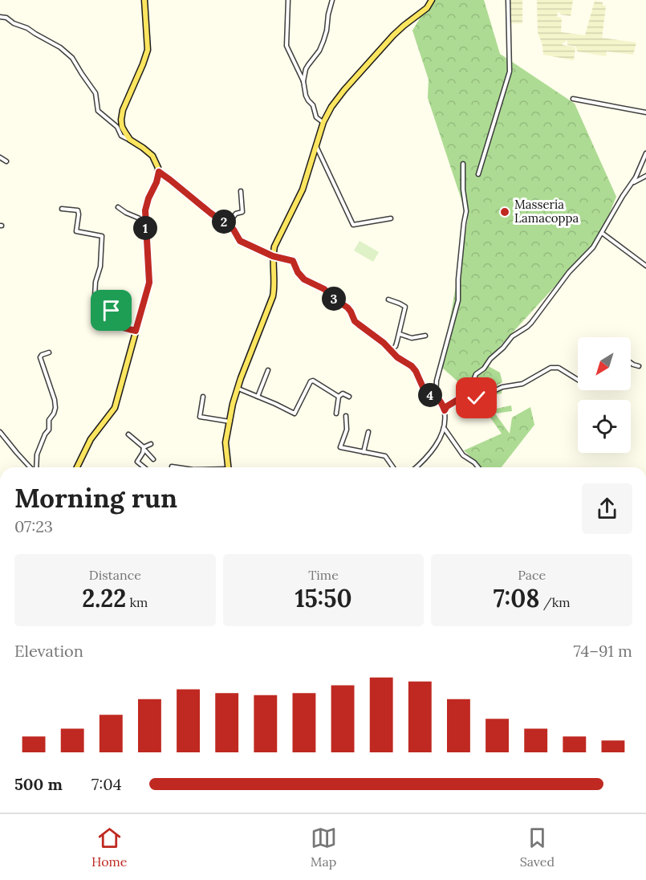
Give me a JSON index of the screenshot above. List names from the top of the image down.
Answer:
{
  "places": ["Masseria Lamacoppa"],
  "north": "bottom left",
  "page": {
    "pins": [
      "2",
      "1",
      "3",
      "4"
    ],
    "heading": ["Morning run", "07:23"],
    "stats": [
      ["Distance", "2.22 km"],
      ["Time", "15:50"],
      ["Pace", "7:08 /km"]
    ],
    "chart": ["Elevation", "74–91 m"],
    "list": [
      {
        "name": "500 m",
        "note": "7:04"
      }
    ],
    "tabs": ["Home", "Map", "Saved"]
  }
}
